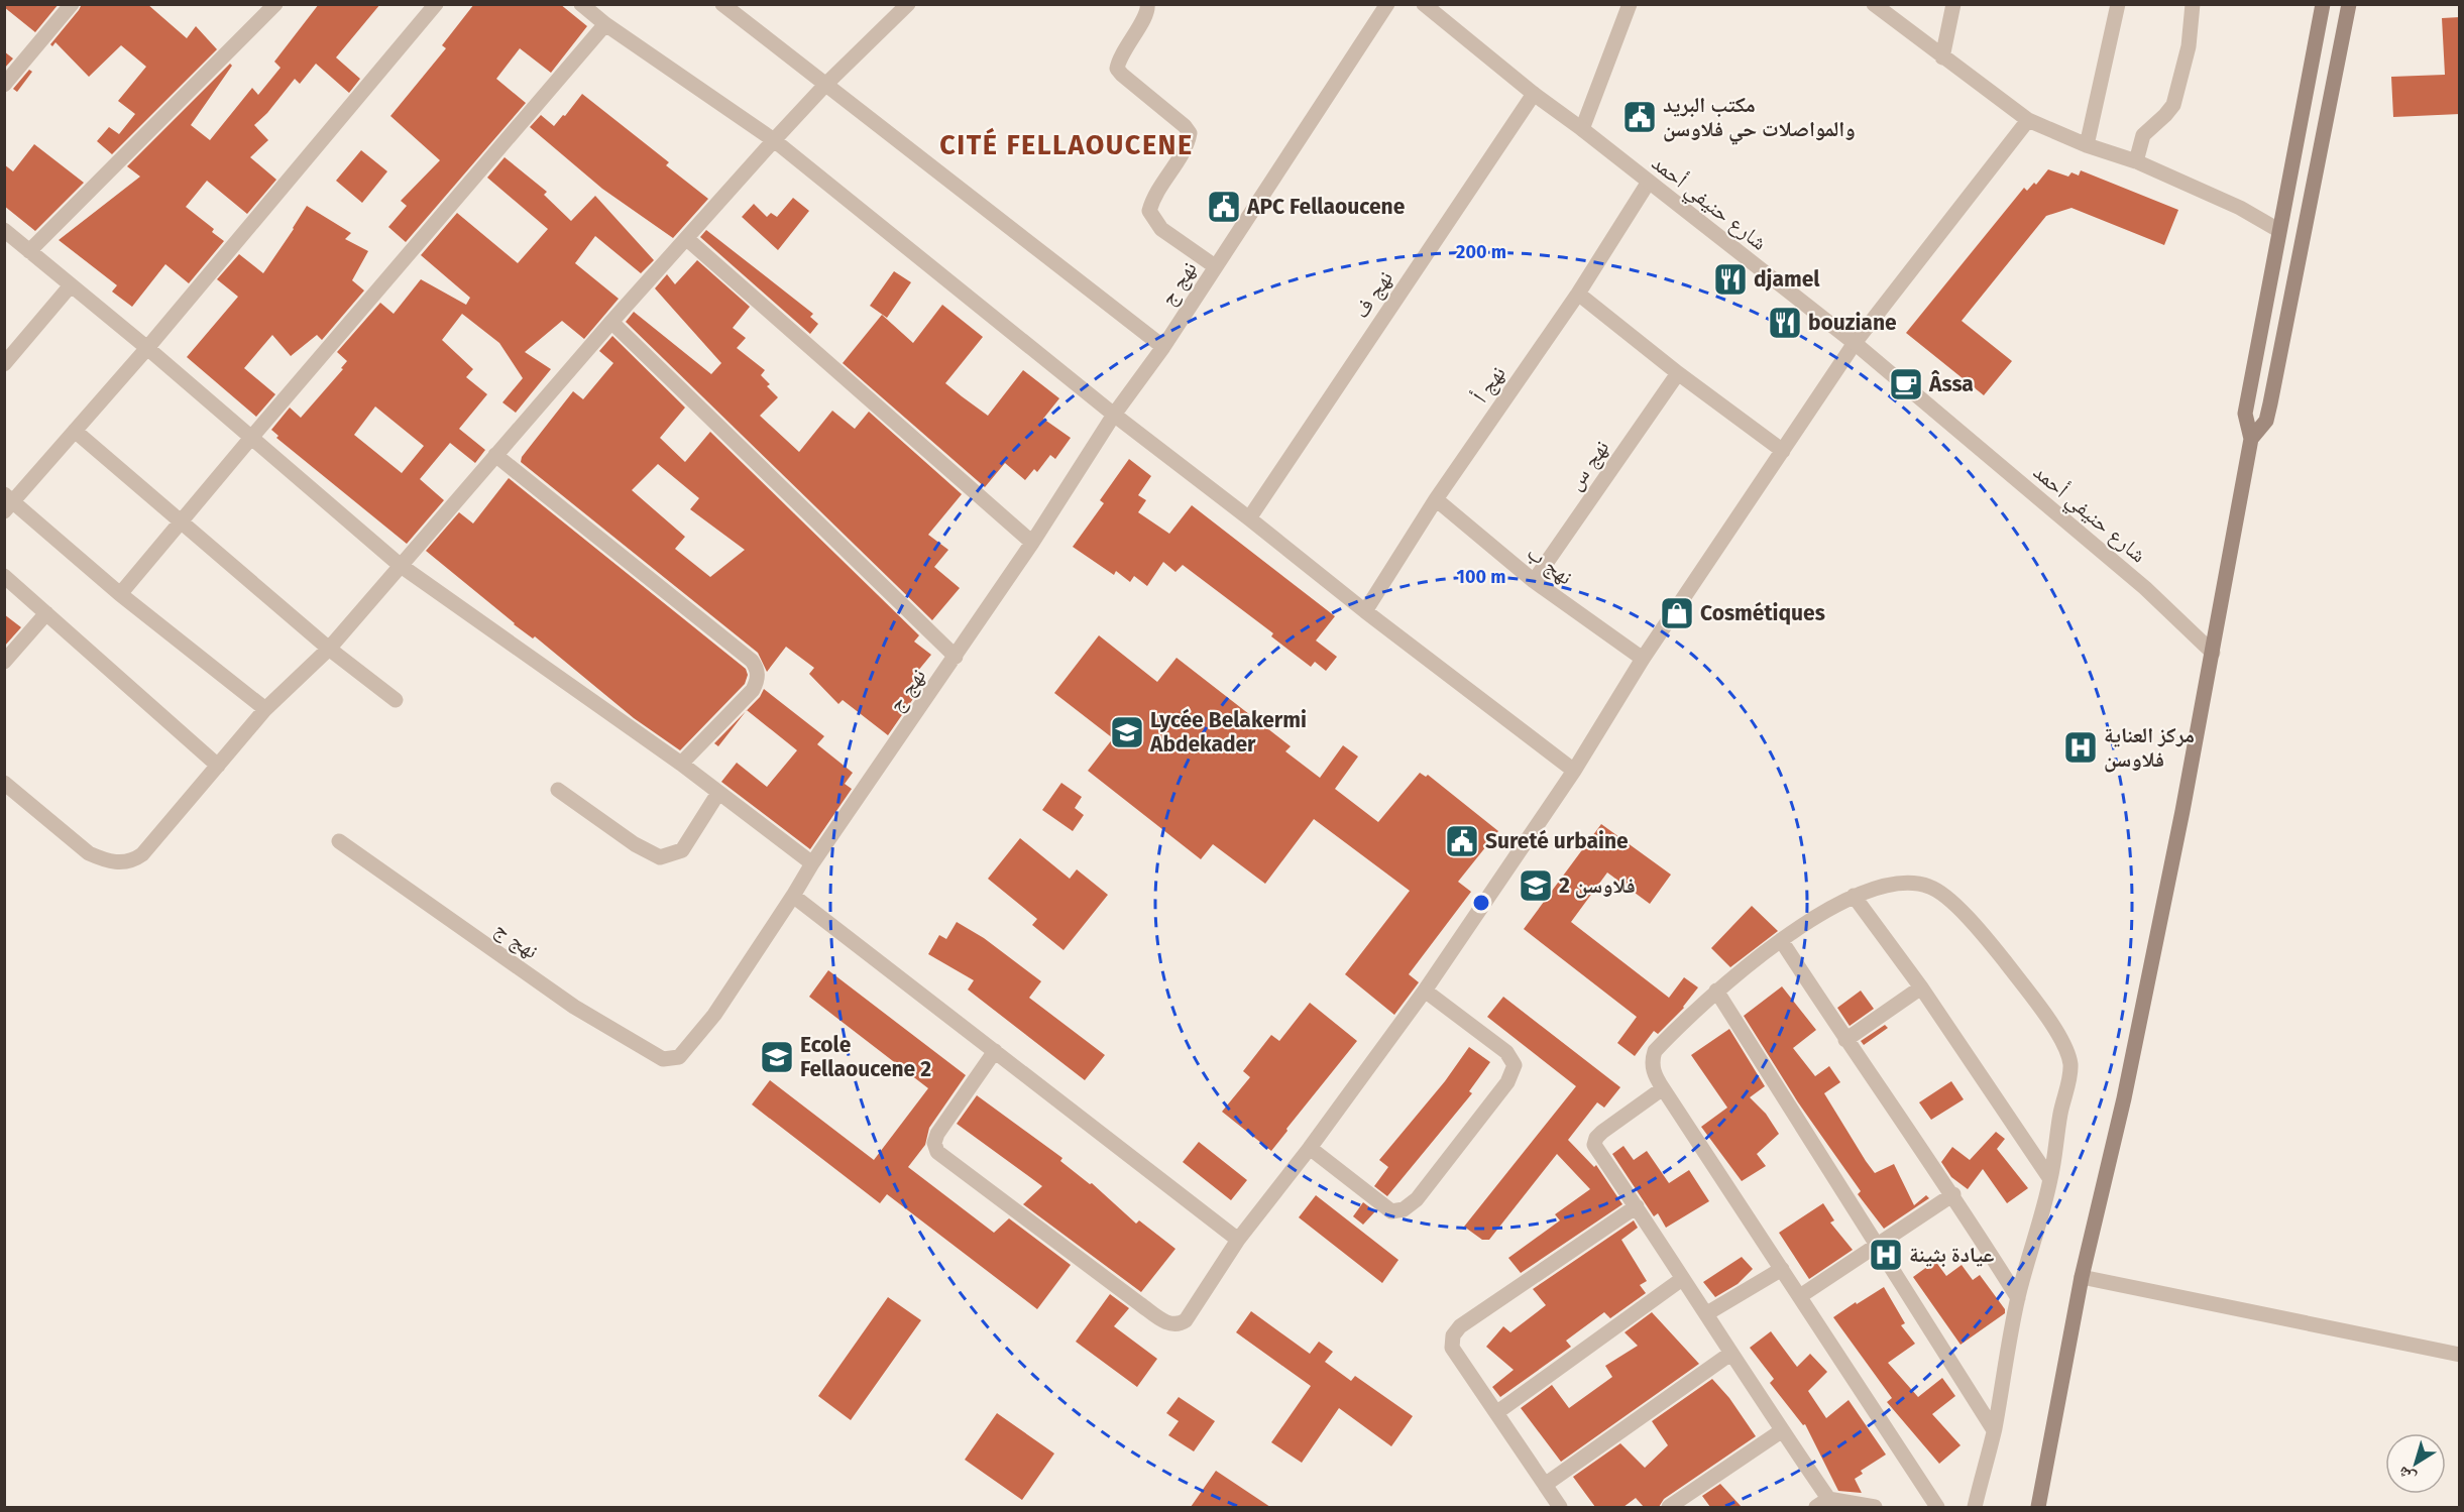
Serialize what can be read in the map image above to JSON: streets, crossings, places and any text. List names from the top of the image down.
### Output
{
  "streets": {
    "street": [
      "شارع حنيفي أحمد",
      "نهج ج",
      "نهج ف",
      "نهج أ",
      "نهج س",
      "نهج ب"
    ]
  },
  "crossings": [
    ["شارع حنيفي أحمد", "نهج ف"],
    ["شارع حنيفي أحمد", "نهج أ"],
    ["نهج أ", "نهج ب"],
    ["نهج س", "نهج ب"]
  ],
  "districts": ["CITÉ FELLAOUCENE"],
  "places": {
    "public building": ["مكتب البريد والمواصلات حي فلاوسن", "APC Fellaoucene", "Sureté urbaine"],
    "restaurant": ["djamel", "bouziane"],
    "cafe": ["Âssa"],
    "shop": ["Cosmétiques"],
    "school or university": ["Lycée Belakermi Abdekader", "فلاوسن 2", "Ecole Fellaoucene 2"],
    "hospital": ["مركز العناية فلاوسن", "عيادة بثينة"]
  },
  "north": "bottom left",
  "rings": ["200 m", "100 m"]
}
